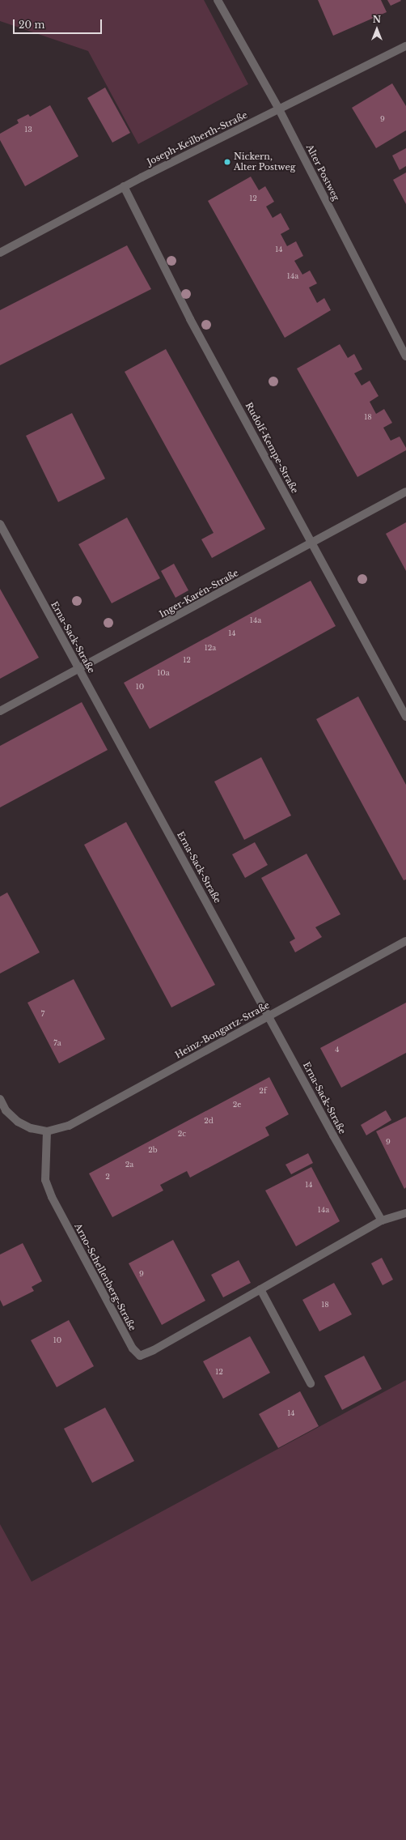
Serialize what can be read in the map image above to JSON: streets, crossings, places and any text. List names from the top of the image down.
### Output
{
  "streets": {
    "street": [
      "Joseph-Keilberth-Straße",
      "Alter Postweg",
      "Rudolf-Kempe-Straße",
      "Inger-Karén-Straße",
      "Erna-Sack-Straße",
      "Heinz-Bongartz-Straße",
      "Arno-Schellenberg-Straße"
    ]
  },
  "crossings": [
    ["Joseph-Keilberth-Straße", "Alter Postweg"],
    ["Joseph-Keilberth-Straße", "Rudolf-Kempe-Straße"],
    ["Rudolf-Kempe-Straße", "Inger-Karén-Straße"],
    ["Inger-Karén-Straße", "Erna-Sack-Straße"],
    ["Erna-Sack-Straße", "Heinz-Bongartz-Straße"],
    ["Erna-Sack-Straße", "Arno-Schellenberg-Straße"],
    ["Heinz-Bongartz-Straße", "Arno-Schellenberg-Straße"]
  ],
  "places": ["Nickern, Alter Postweg"],
  "house_numbers": [
    "9",
    "13",
    "12",
    "14",
    "14a",
    "18",
    "14a",
    "14",
    "12a",
    "12",
    "10a",
    "10",
    "7",
    "7a",
    "4",
    "2f",
    "2e",
    "2d",
    "2c",
    "9",
    "2b",
    "2a",
    "2",
    "14",
    "14a",
    "9",
    "18",
    "10",
    "12",
    "14"
  ],
  "scale_bar": "20 m",
  "north": "top"
}
